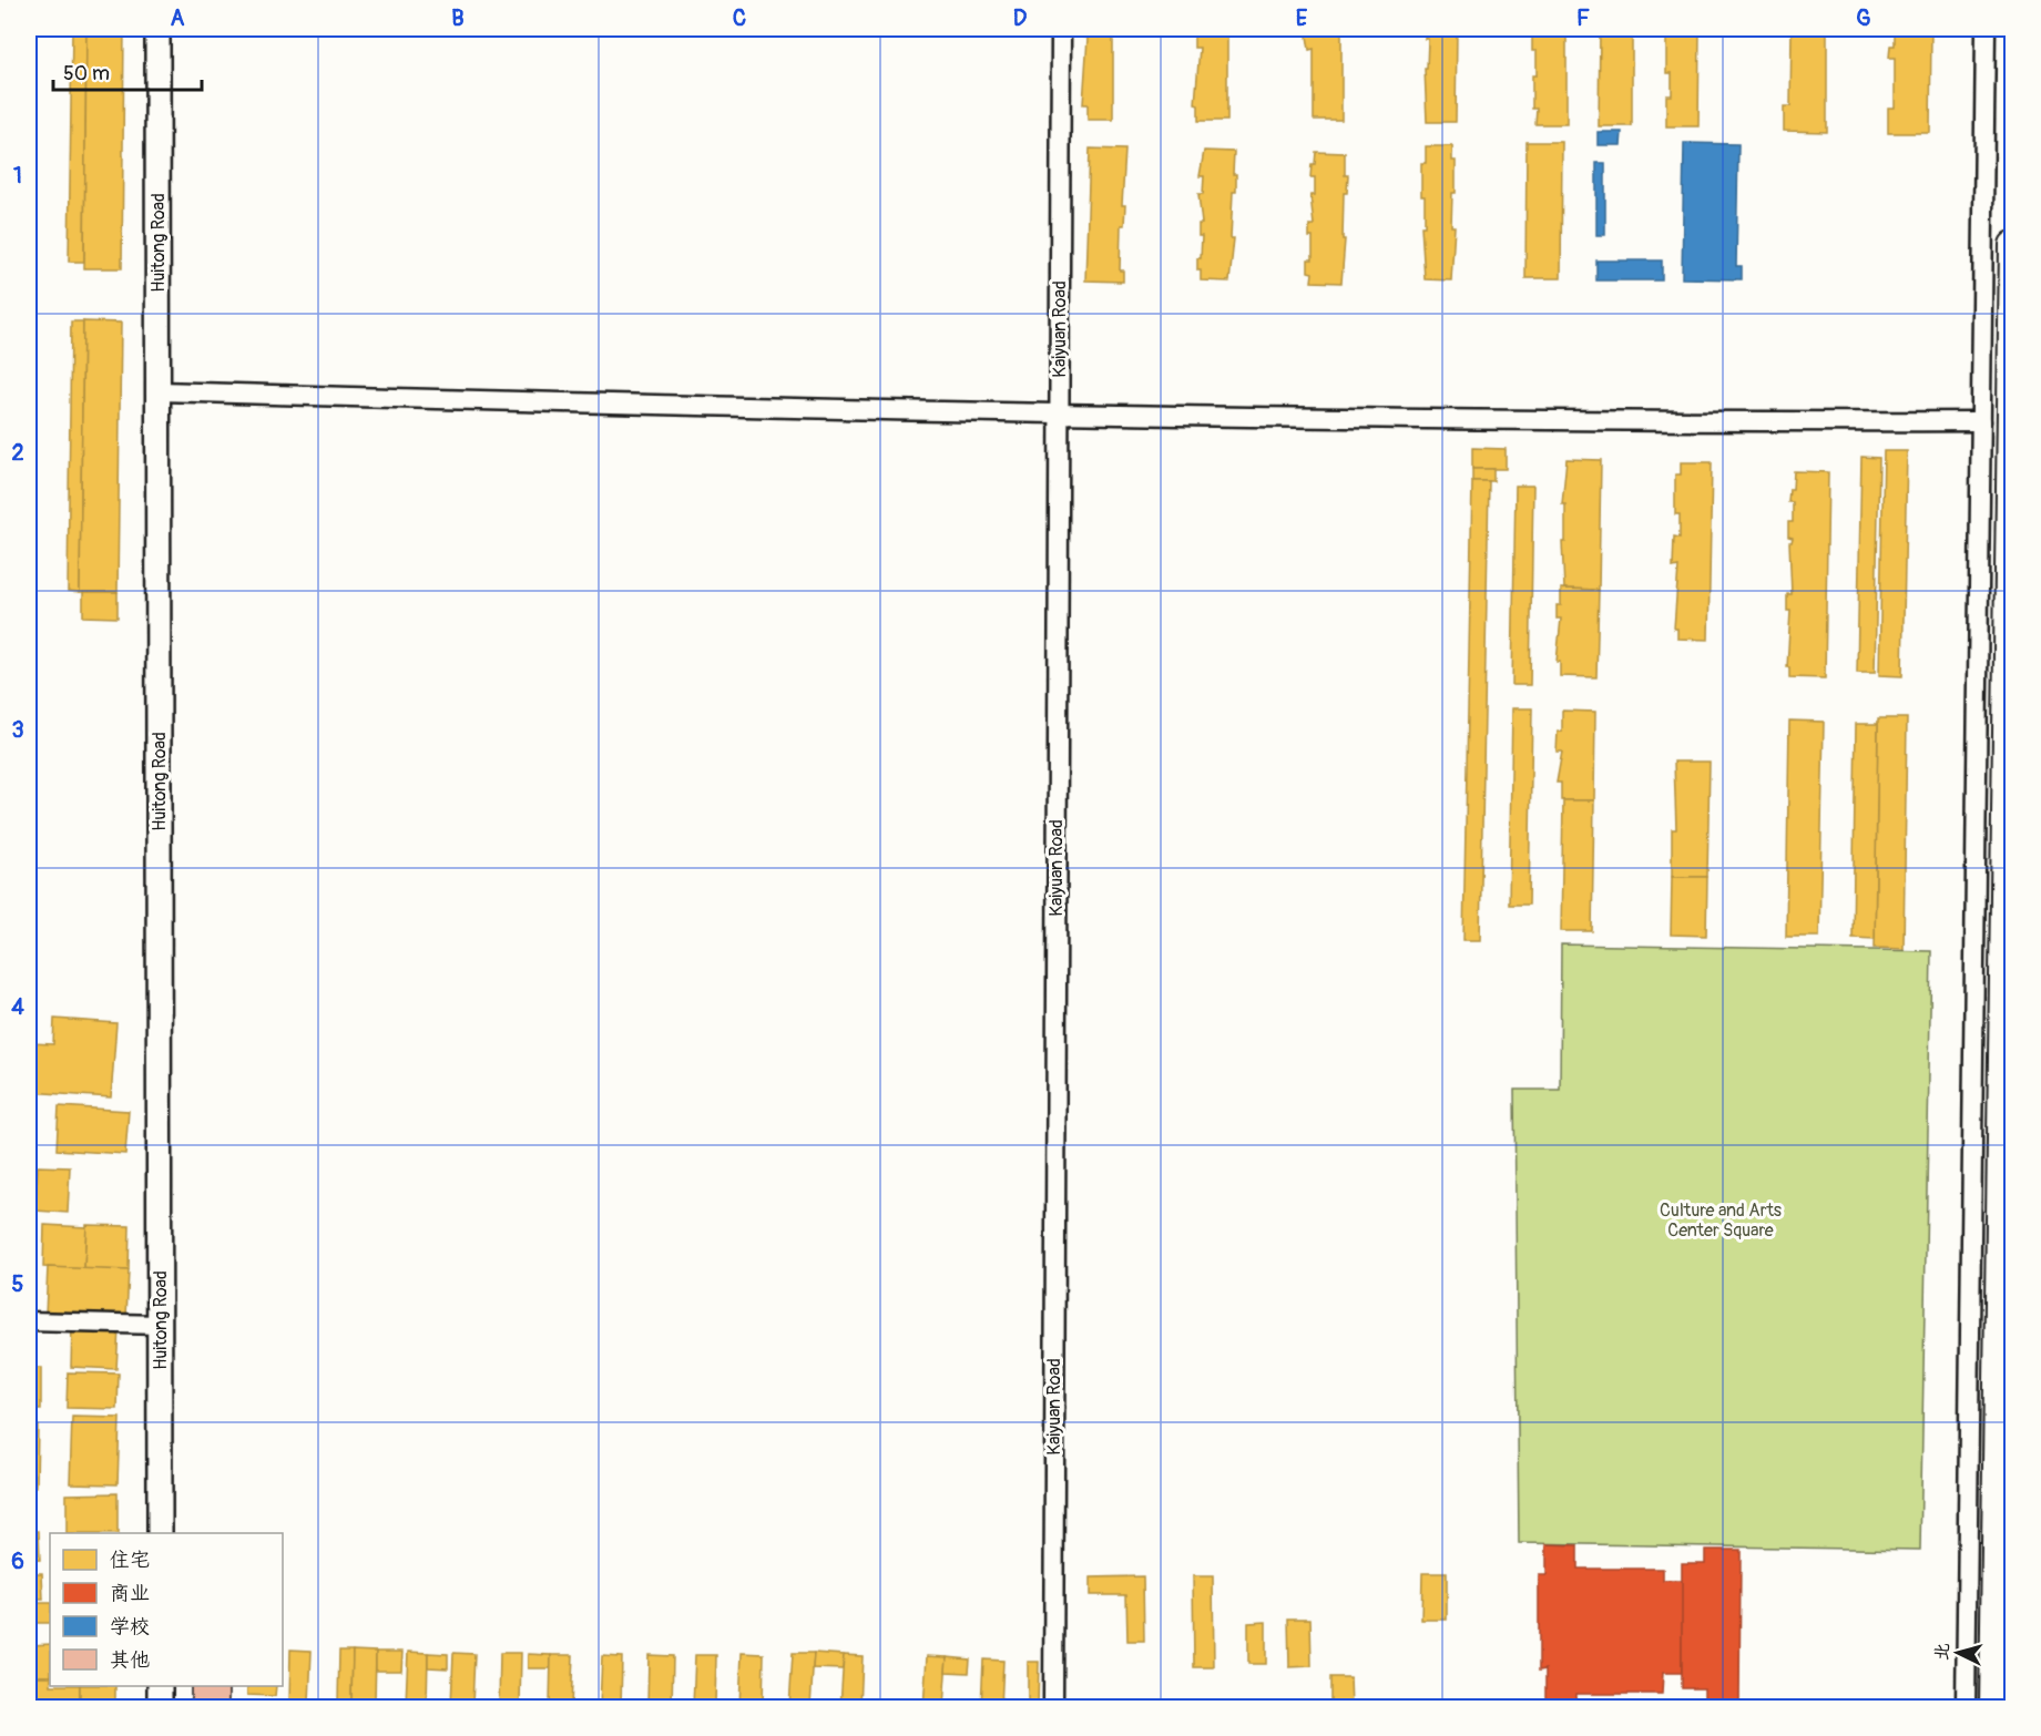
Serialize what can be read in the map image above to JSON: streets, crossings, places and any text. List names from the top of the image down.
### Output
{
  "streets": {
    "street": ["Huitong Road", "Kaiyuan Road"]
  },
  "parks": ["Culture and Arts Center Square"],
  "legend": [
    "住宅",
    "商业",
    "学校",
    "其他"
  ],
  "scale_bar": "50 m",
  "north": "left",
  "grid": {
    "columns": [
      "A",
      "B",
      "C",
      "D",
      "E",
      "F",
      "G"
    ],
    "rows": [
      "1",
      "2",
      "3",
      "4",
      "5",
      "6"
    ]
  }
}
